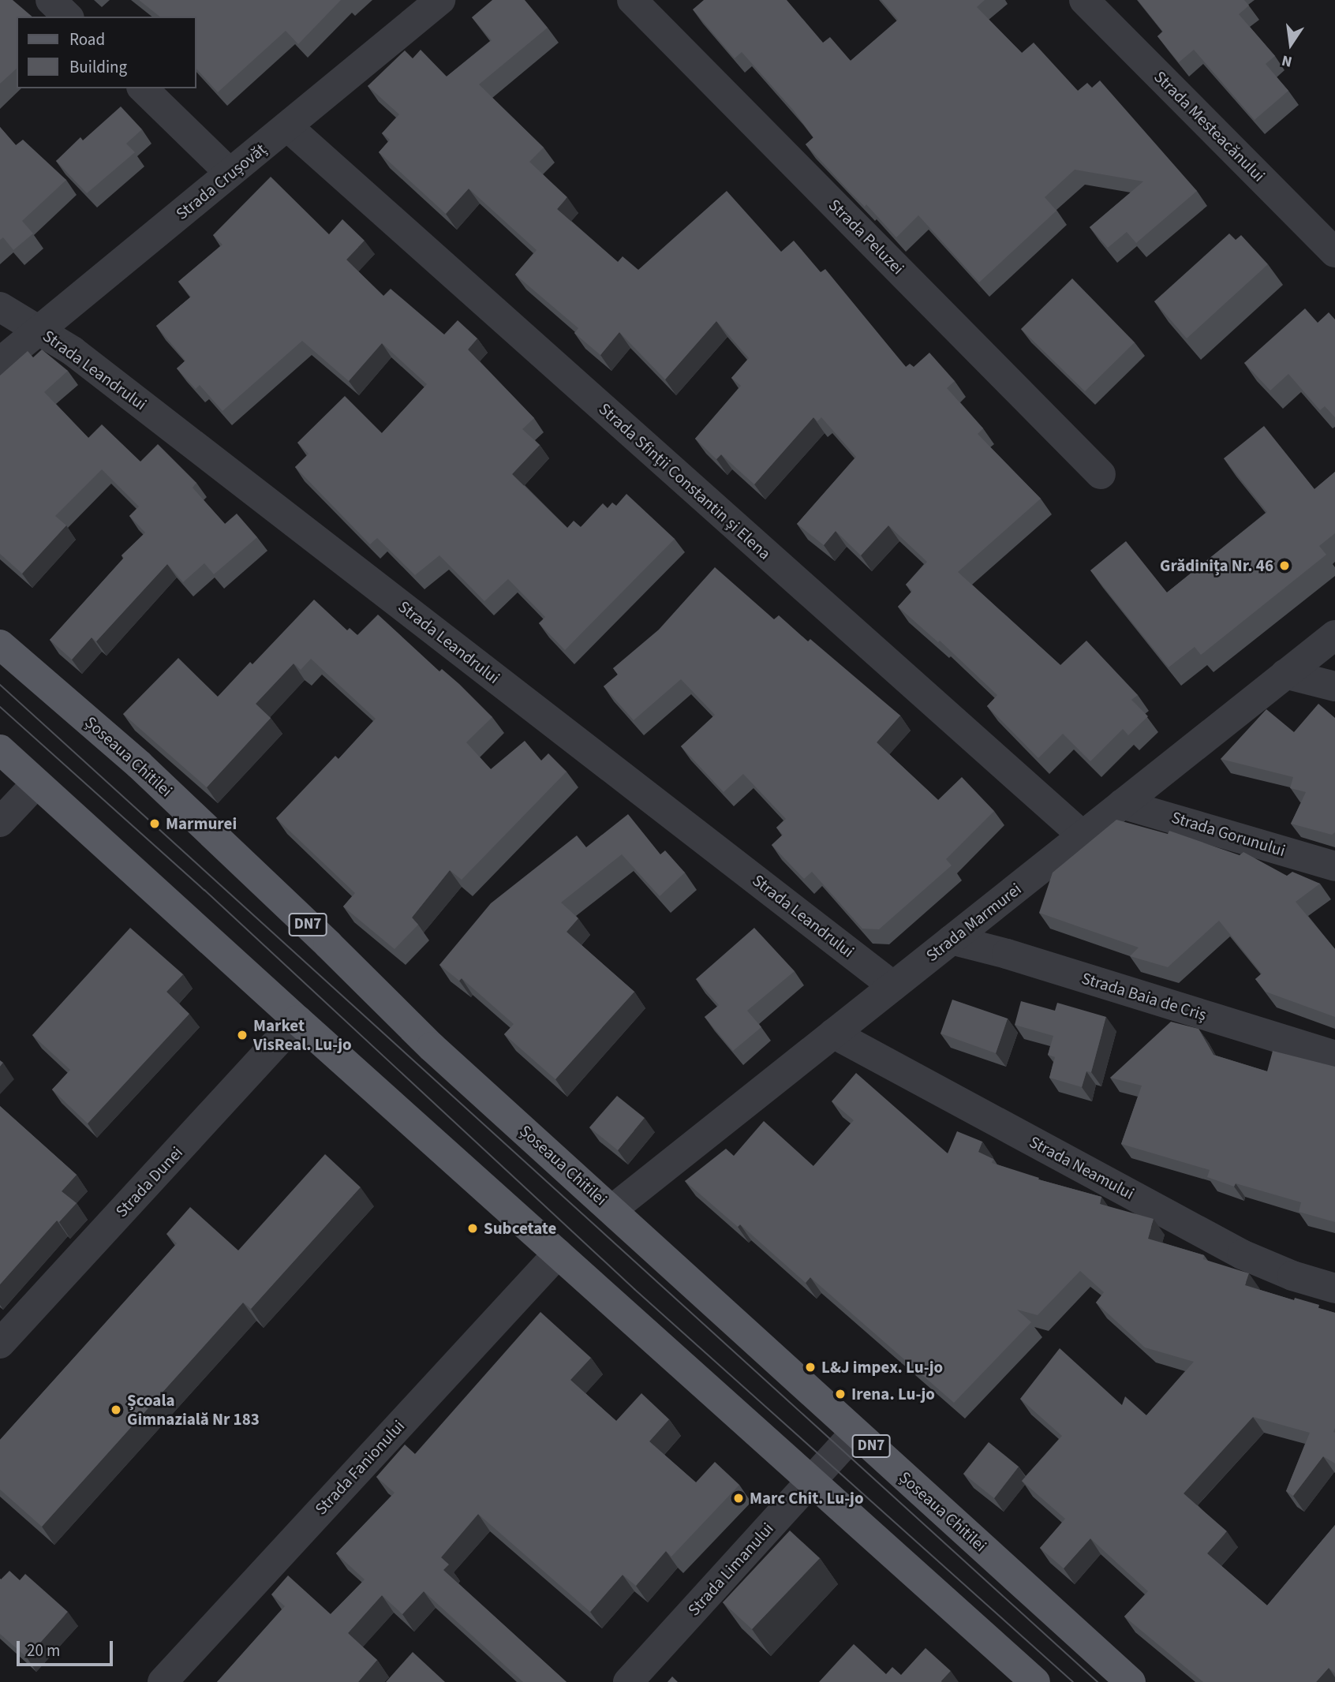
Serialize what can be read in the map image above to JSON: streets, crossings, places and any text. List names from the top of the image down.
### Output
{
  "streets": {
    "main road": ["Șoseaua Chitilei", "DN7"],
    "street": [
      "Strada Mesteacănului",
      "Strada Crușovăț",
      "Strada Peluzei",
      "Strada Leandrului",
      "Strada Sfinții Constantin și Elena",
      "Strada Gorunului",
      "Strada Marmurei",
      "Strada Baia de Criș",
      "Strada Neamului",
      "Strada Dunei",
      "Strada Fanionului",
      "Strada Limanului"
    ]
  },
  "crossings": [
    ["Strada Crușovăț", "Strada Leandrului"],
    ["Strada Crușovăț", "Strada Sfinții Constantin și Elena"],
    ["Strada Leandrului", "Strada Marmurei"],
    ["Strada Sfinții Constantin și Elena", "Strada Marmurei"],
    ["Șoseaua Chitilei", "Strada Marmurei"],
    ["Șoseaua Chitilei", "Strada Limanului"],
    ["Strada Gorunului", "Strada Marmurei"],
    ["Strada Marmurei", "Strada Baia de Criș"],
    ["Strada Marmurei", "Strada Neamului"]
  ],
  "places": [
    "Grădinița Nr. 46",
    "Marmurei",
    "Market VisReal. Lu-jo",
    "Subcetate",
    "L&J impex. Lu-jo",
    "Irena. Lu-jo",
    "Școala Gimnazială Nr 183",
    "Marc Chit. Lu-jo"
  ],
  "legend": ["Road", "Building"],
  "scale_bar": "20 m",
  "north": "bottom"
}
